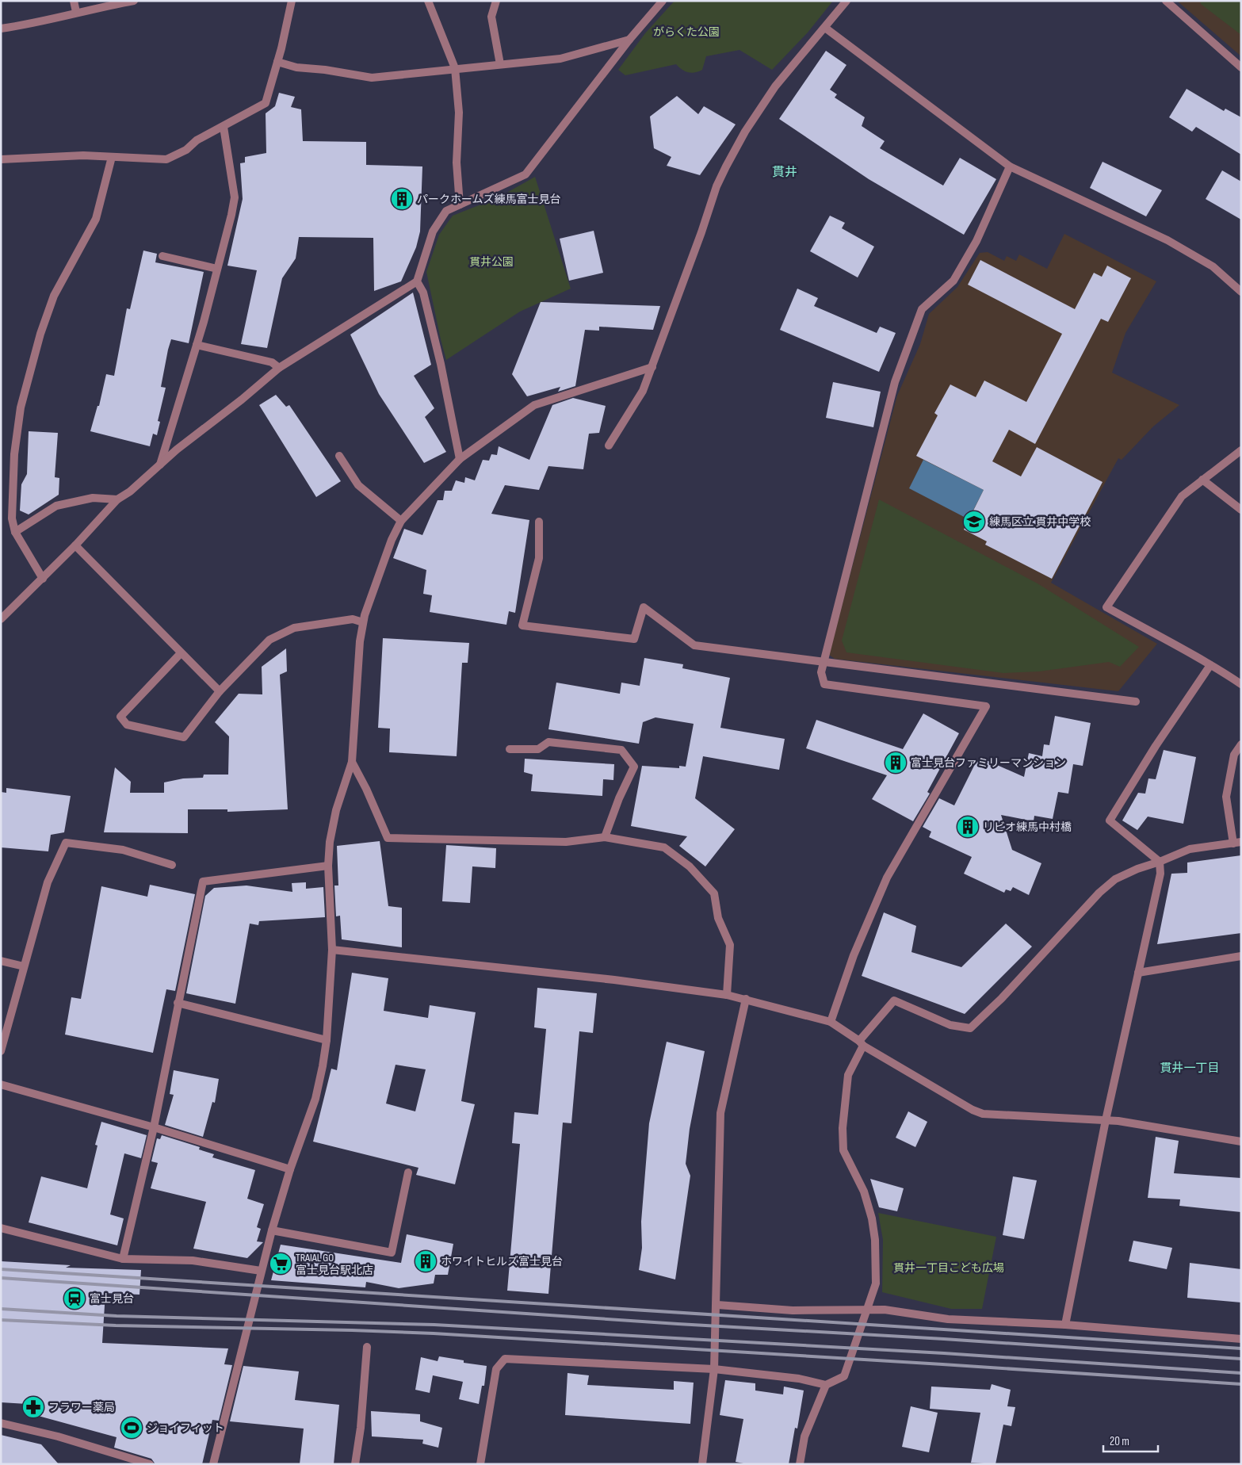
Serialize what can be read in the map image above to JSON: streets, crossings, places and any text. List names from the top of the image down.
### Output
{
  "districts": ["貫井", "貫井一丁目"],
  "parks": ["がらくた公園", "貫井公園", "貫井一丁目こども広場"],
  "places": {
    "building": [
      "パークホームズ練馬富士見台",
      "富士見台ファミリーマンション",
      "リビオ練馬中村橋",
      "ホワイトヒルズ富士見台"
    ],
    "school or university": ["練馬区立 貫井中学校"],
    "supermarket": ["TRAIAL GO 富士見台駅北店"],
    "station": ["富士見台"],
    "pharmacy": ["フラワー薬局"],
    "sports": ["ジョイフィット"]
  },
  "scale_bar": "20 m"
}
